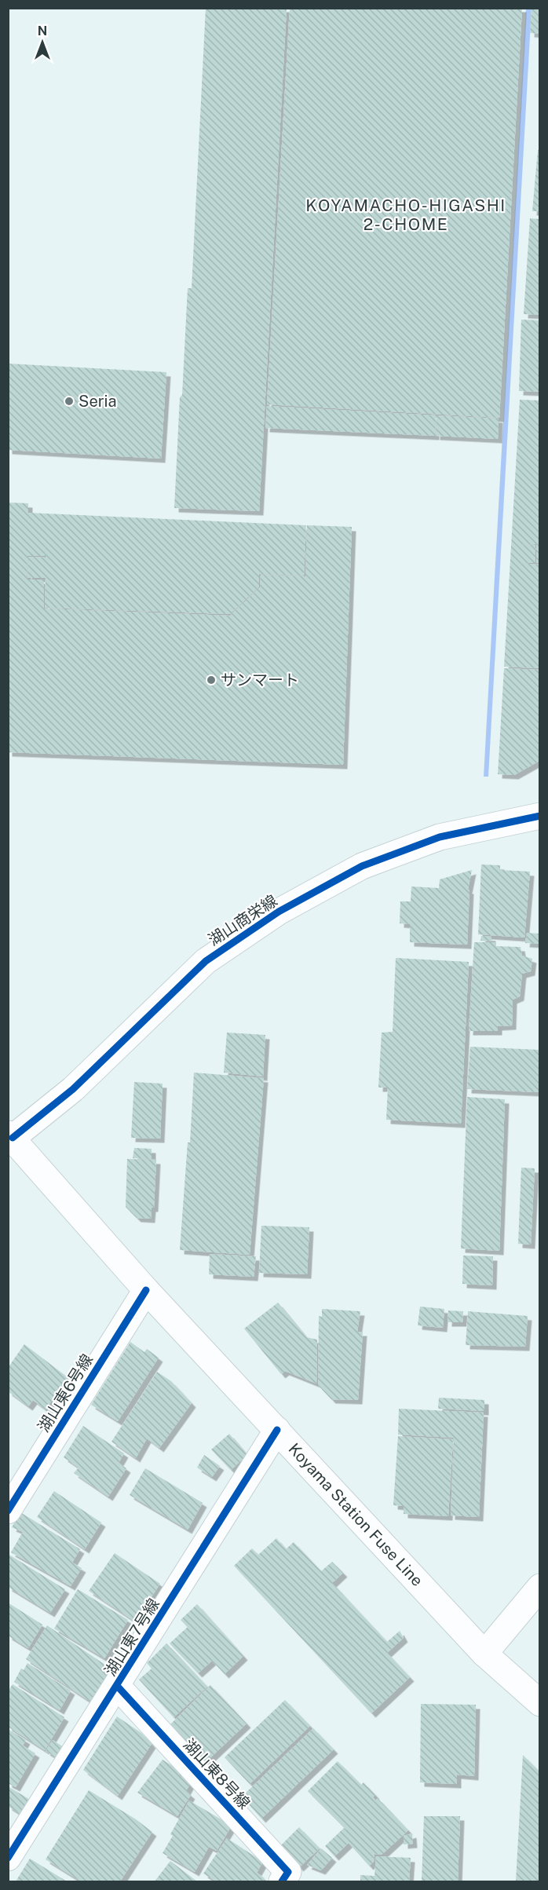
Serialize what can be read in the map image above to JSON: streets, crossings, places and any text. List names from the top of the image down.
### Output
{
  "streets": {
    "street": [
      "湖山商栄線",
      "湖山東6号線",
      "Koyama Station Fuse Line",
      "湖山東7号線",
      "湖山東8号線"
    ]
  },
  "crossings": [
    ["湖山商栄線", "Koyama Station Fuse Line"],
    ["湖山東6号線", "Koyama Station Fuse Line"],
    ["Koyama Station Fuse Line", "湖山東7号線"],
    ["湖山東7号線", "湖山東8号線"]
  ],
  "districts": ["KOYAMACHO-HIGASHI 2-CHOME"],
  "places": ["Seria", "サンマート"],
  "north": "top"
}
